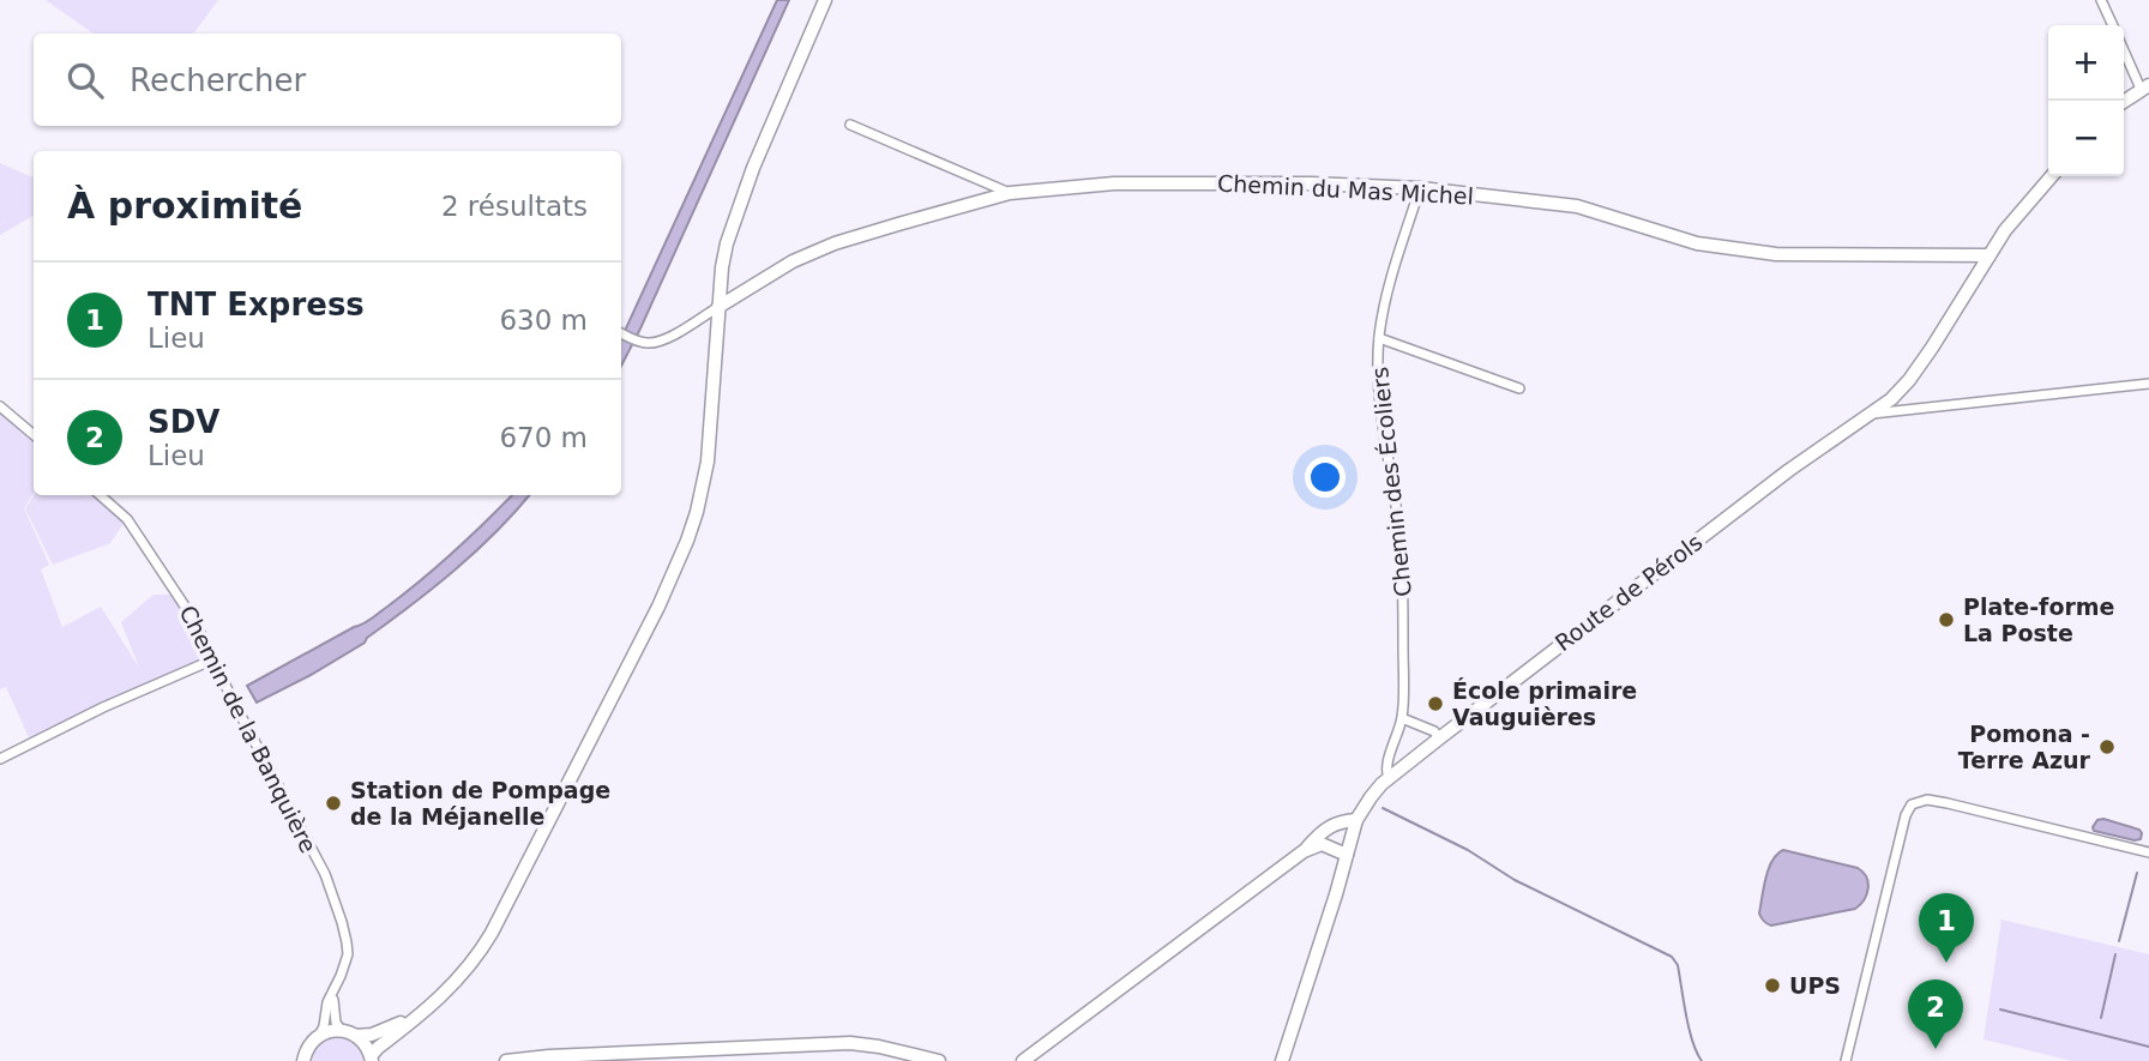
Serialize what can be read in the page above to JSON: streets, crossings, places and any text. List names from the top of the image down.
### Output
{
  "streets": {
    "street": [
      "Chemin du Mas Michel",
      "Chemin des Écoliers",
      "Route de Pérols",
      "Chemin de la Banquière"
    ]
  },
  "crossings": [
    ["Chemin du Mas Michel", "Chemin des Écoliers"],
    ["Chemin du Mas Michel", "Route de Pérols"],
    ["Chemin des Écoliers", "Route de Pérols"]
  ],
  "places": [
    "Plate-forme La Poste",
    "École primaire Vauguières",
    "Pomona - Terre Azur",
    "Station de Pompage de la Méjanelle",
    "UPS"
  ],
  "page": {
    "map_buttons": ["+", "−"],
    "search": "Rechercher",
    "heading": ["À proximité", "2 résultats"],
    "list": [
      {
        "mark": "1",
        "name": "TNT Express",
        "note": "Lieu",
        "value": "630 m"
      },
      {
        "mark": "2",
        "name": "SDV",
        "note": "Lieu",
        "value": "670 m"
      }
    ],
    "pins": ["1", "2"]
  }
}
